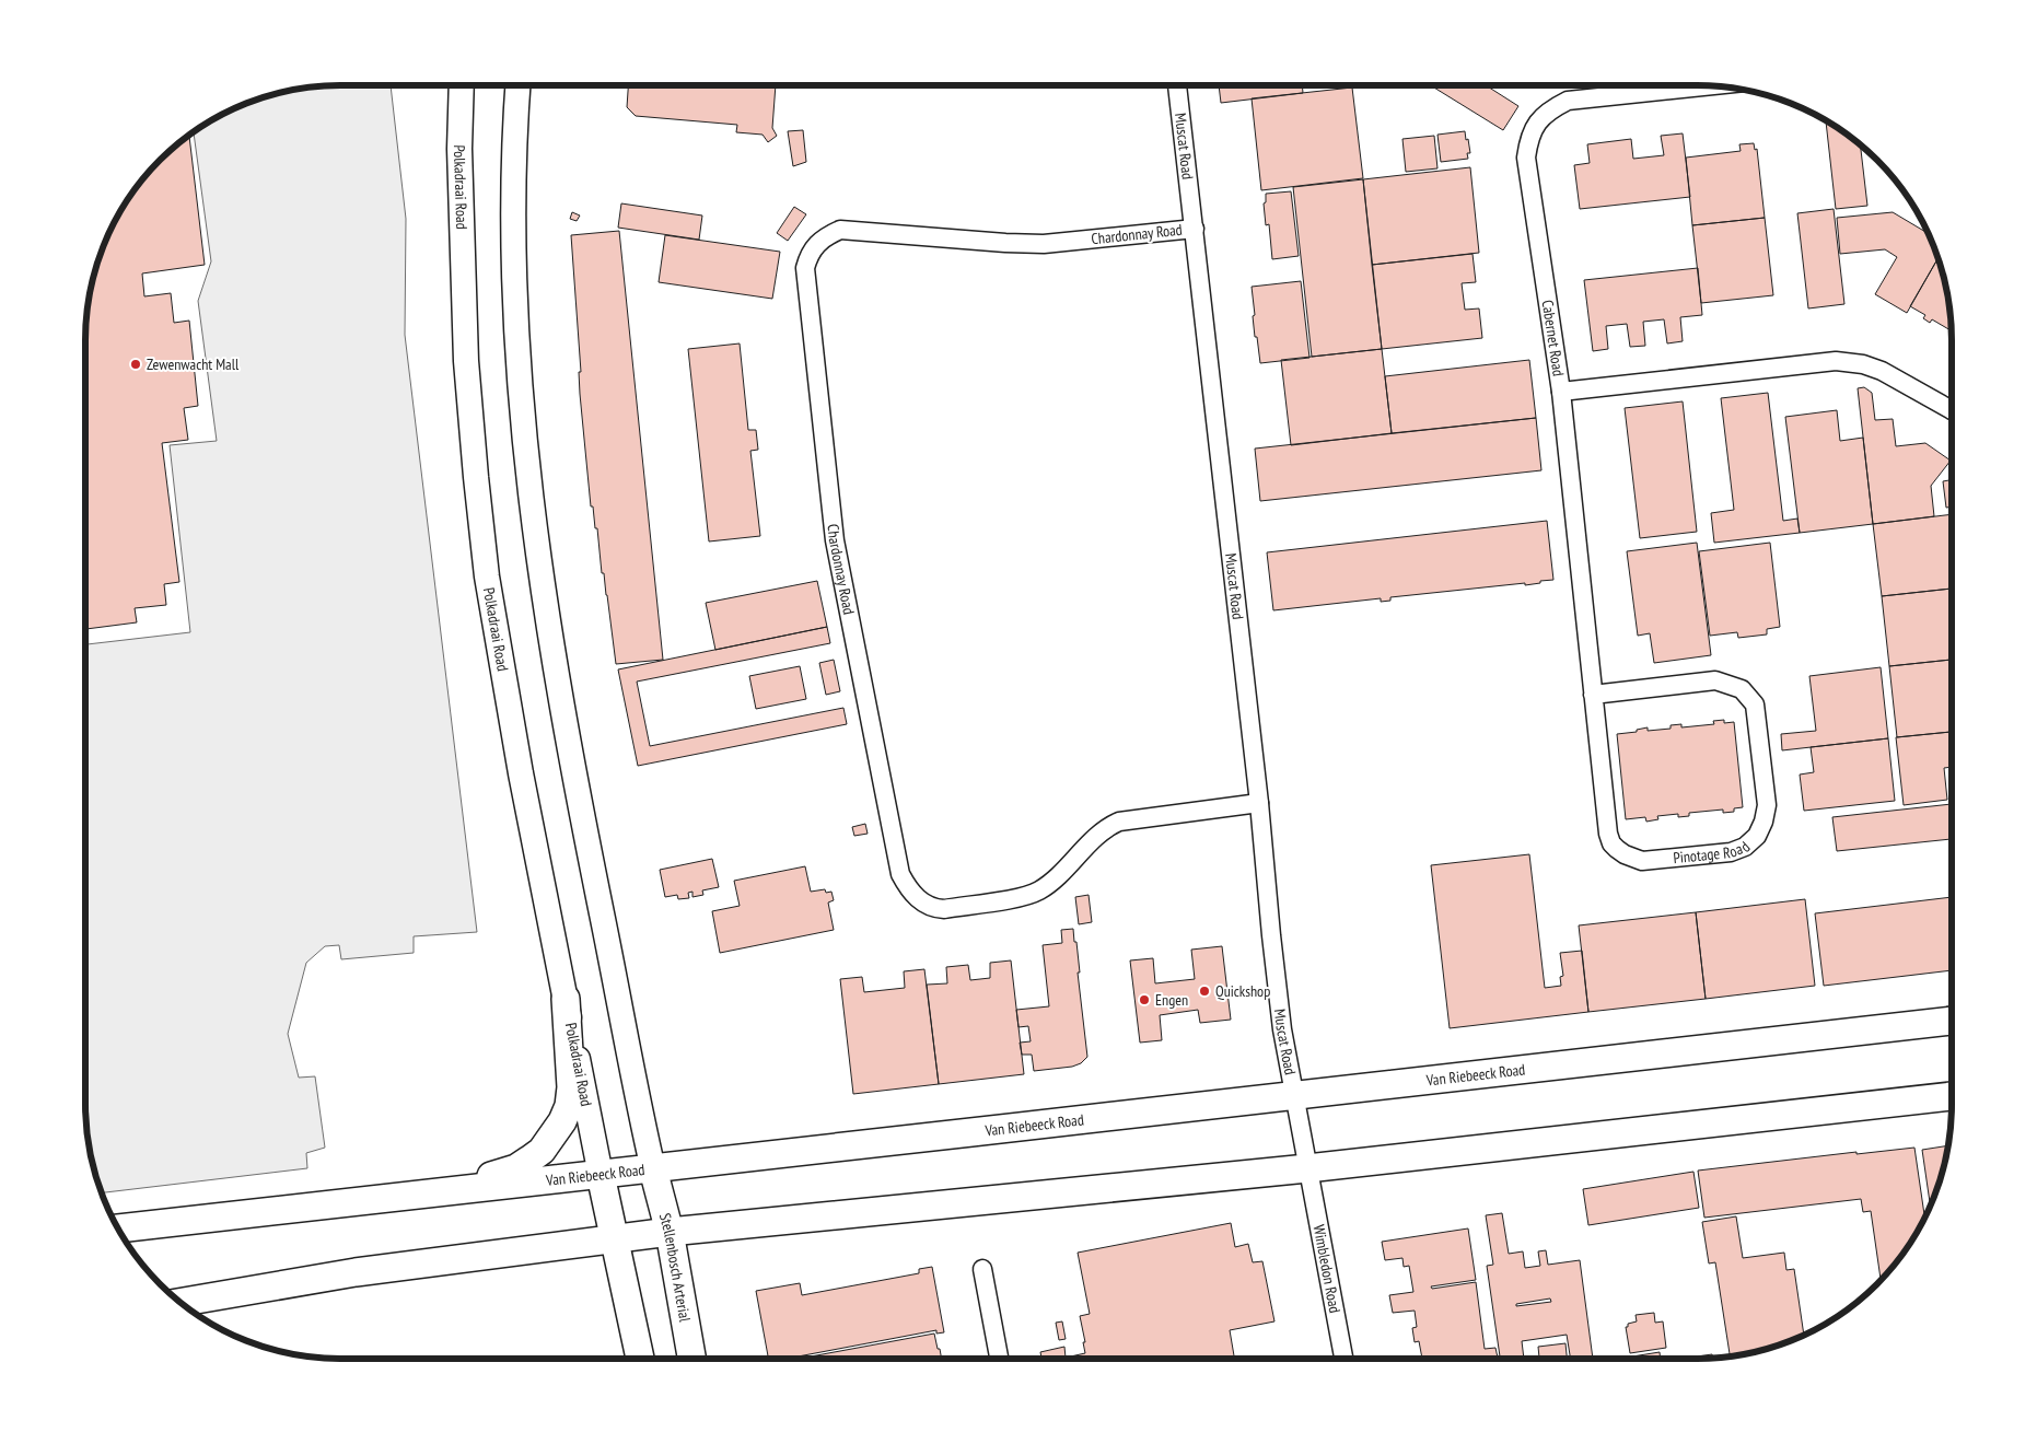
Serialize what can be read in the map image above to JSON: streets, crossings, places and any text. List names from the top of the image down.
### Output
{
  "streets": {
    "main road": ["Polkadraai Road", "Van Riebeeck Road", "Stellenbosch Arterial"],
    "street": [
      "Muscat Road",
      "Chardonnay Road",
      "Cabernet Road",
      "Pinotage Road",
      "Wimbledon Road"
    ]
  },
  "crossings": [
    ["Muscat Road", "Chardonnay Road"],
    ["Muscat Road", "Van Riebeeck Road"],
    ["Muscat Road", "Wimbledon Road"],
    ["Polkadraai Road", "Van Riebeeck Road"],
    ["Cabernet Road", "Pinotage Road"],
    ["Van Riebeeck Road", "Stellenbosch Arterial"]
  ],
  "places": ["Zewenwacht Mall", "Quickshop", "Engen"]
}
